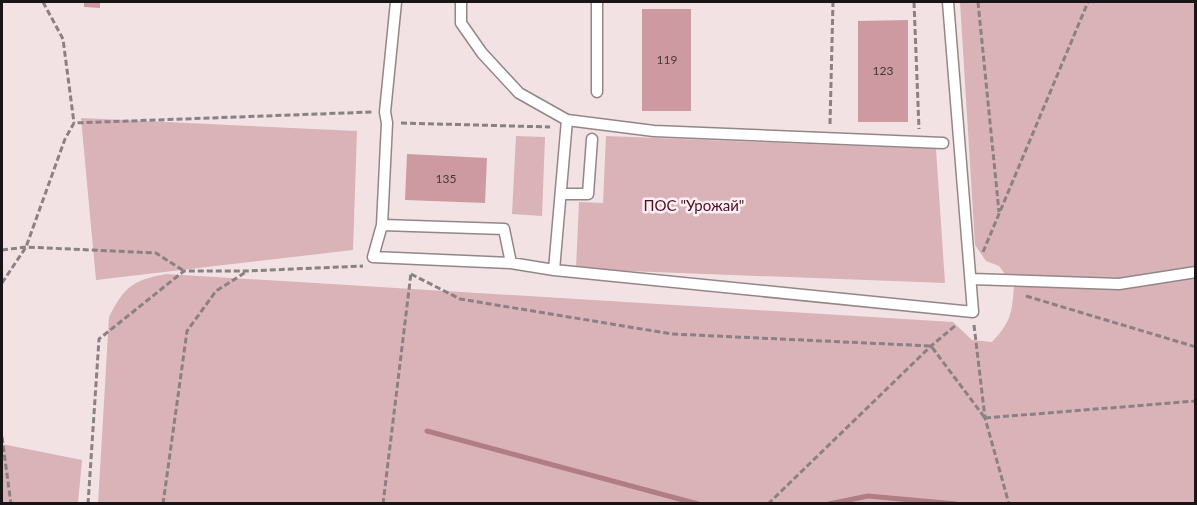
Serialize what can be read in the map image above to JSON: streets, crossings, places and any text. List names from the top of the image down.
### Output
{
  "parks": ["ПОС \"Урожай\""],
  "house_numbers": ["119", "123", "135"]
}
